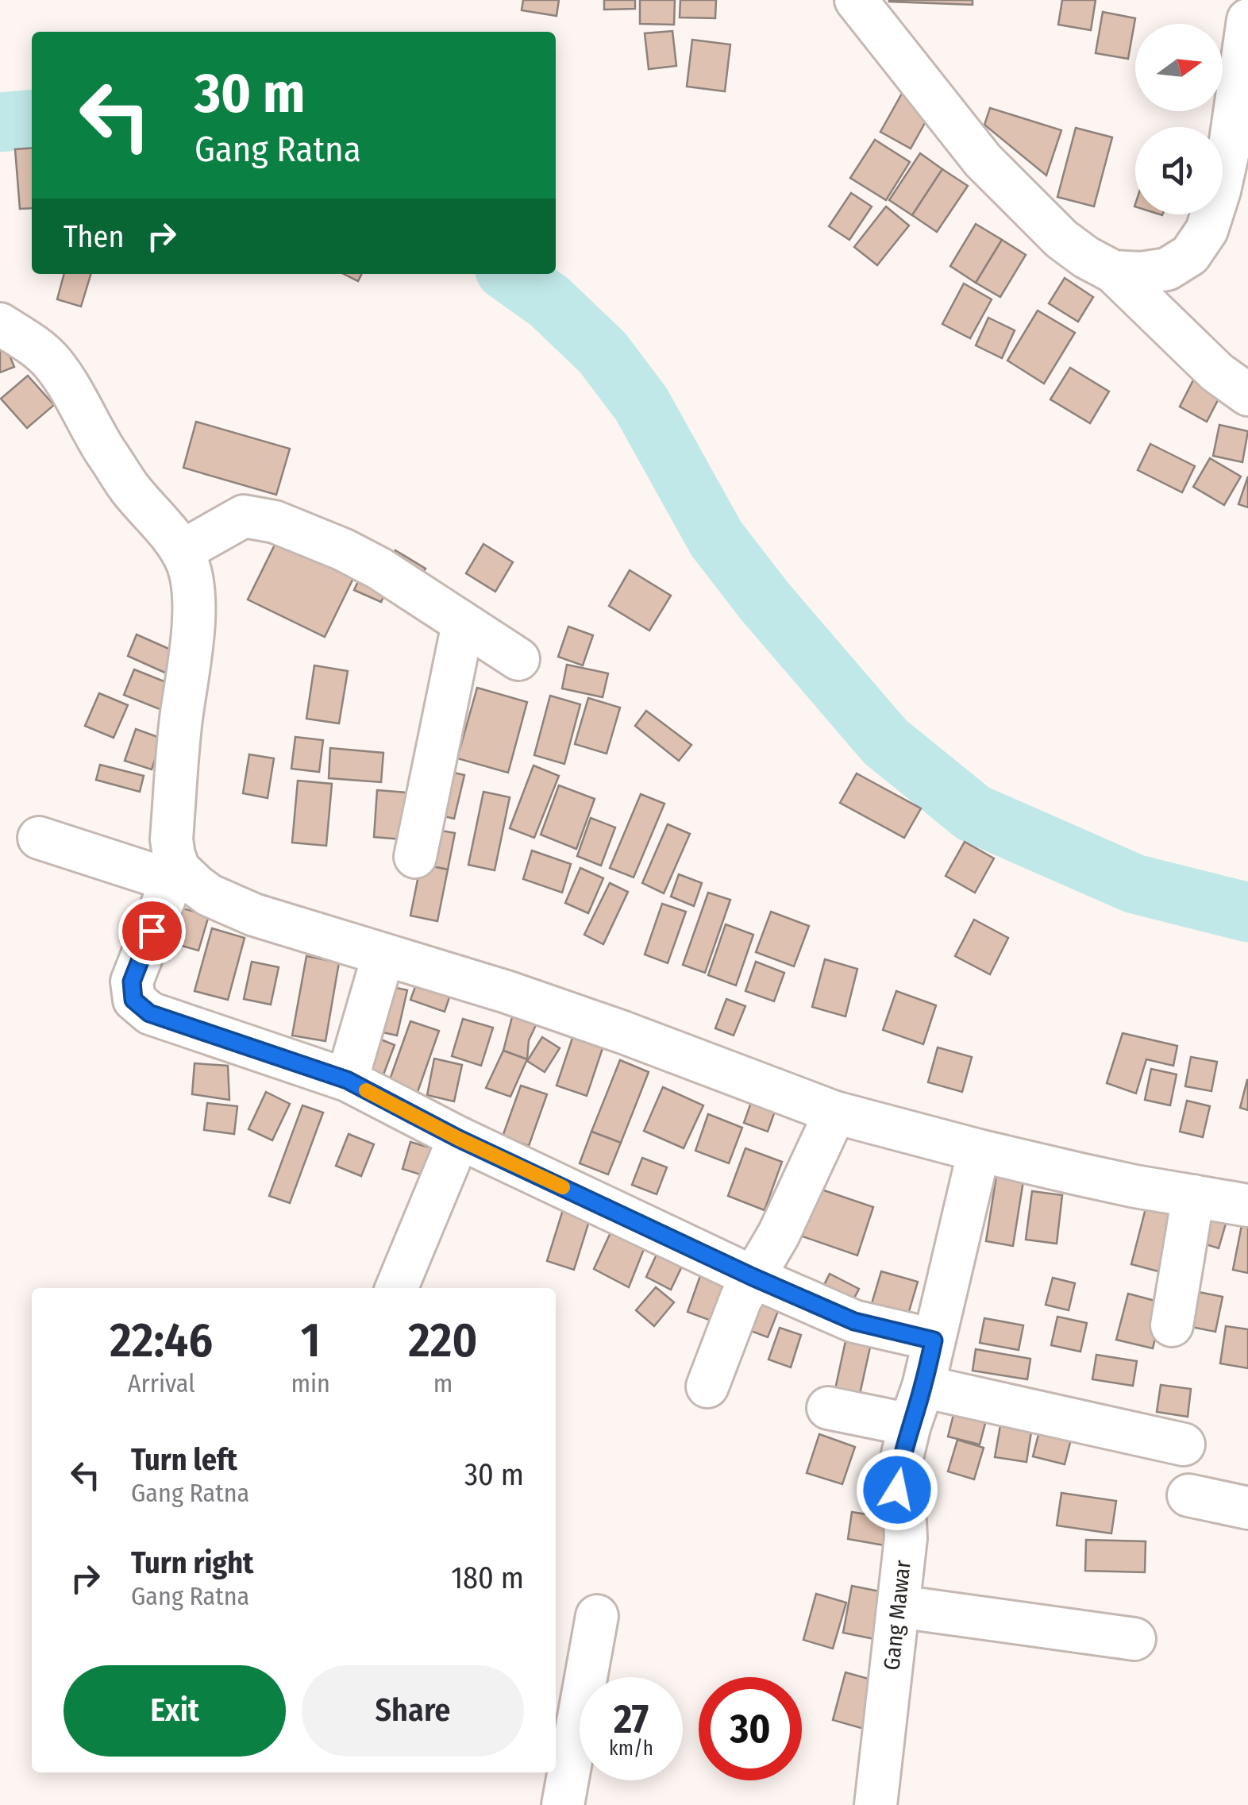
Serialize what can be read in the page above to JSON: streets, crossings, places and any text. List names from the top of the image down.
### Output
{
  "streets": {
    "street": ["Gang Mawar"]
  },
  "north": "right",
  "page": {
    "turn": ["30 m", "Gang Ratna"],
    "then": "Then",
    "eta": [
      "22:46",
      "Arrival",
      "1",
      "min",
      "220",
      "m"
    ],
    "list": [
      {
        "name": "Turn left",
        "note": "Gang Ratna",
        "value": "30 m"
      },
      {
        "name": "Turn right",
        "note": "Gang Ratna",
        "value": "180 m"
      }
    ],
    "buttons": ["Exit", "Share"],
    "speed": "27 km/h",
    "limit": "30"
  }
}
